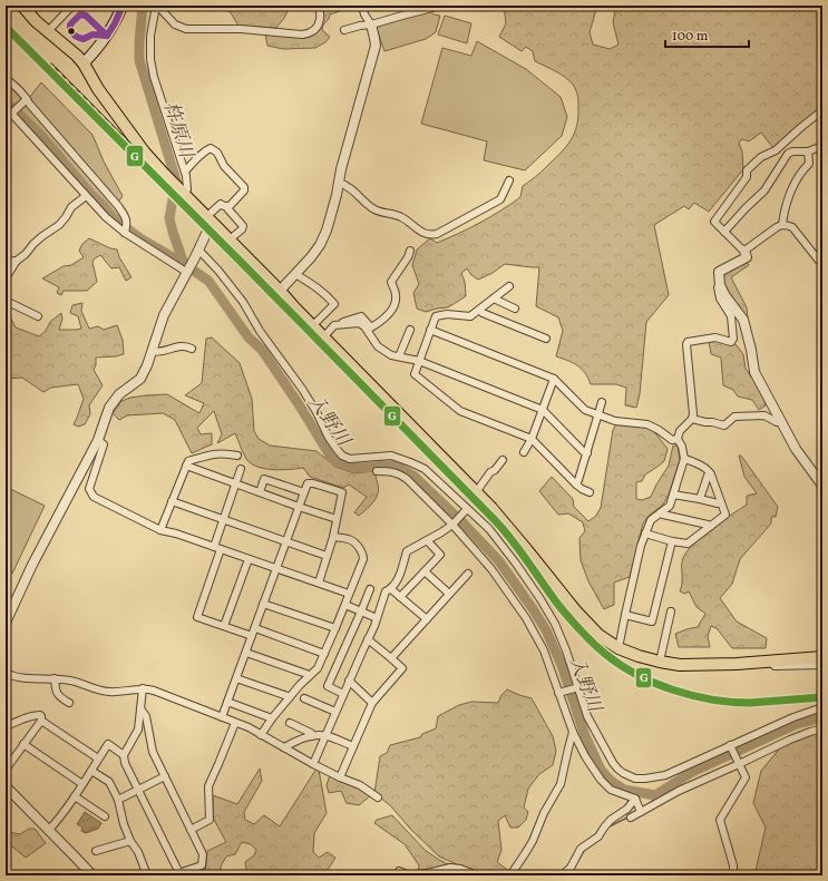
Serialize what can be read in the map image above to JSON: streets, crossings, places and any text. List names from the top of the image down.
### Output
{
  "water": ["杵原川", "入野川"],
  "lines": ["transit line G"],
  "scale_bar": "100 m"
}
